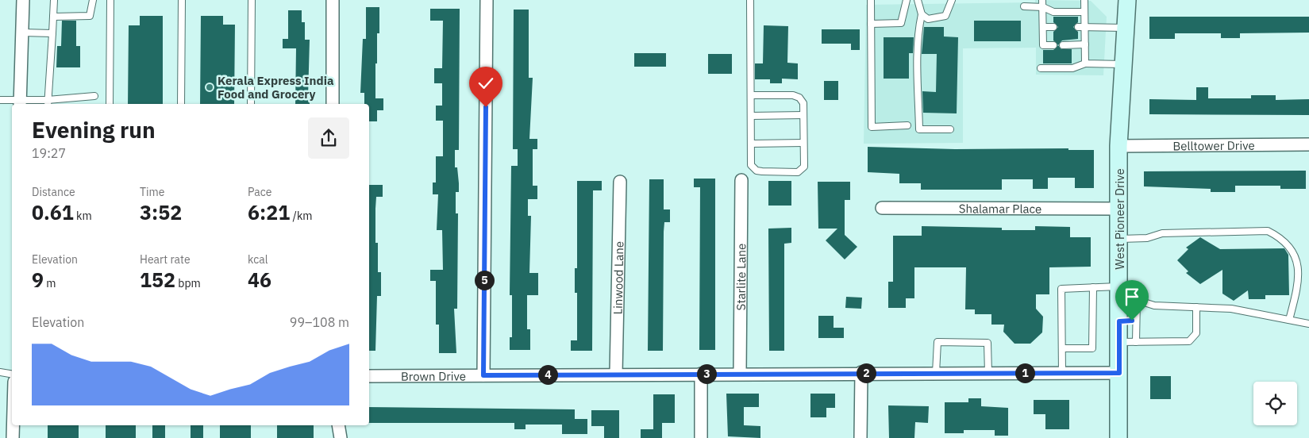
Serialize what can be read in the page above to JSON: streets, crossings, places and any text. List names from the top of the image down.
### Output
{
  "streets": {
    "main road": ["West Pioneer Drive"],
    "street": [
      "Belltower Drive",
      "Shalamar Place",
      "Starlite Lane",
      "Linwood Lane",
      "Brown Drive"
    ]
  },
  "crossings": [
    ["Belltower Drive", "West Pioneer Drive"],
    ["Shalamar Place", "West Pioneer Drive"],
    ["West Pioneer Drive", "Brown Drive"],
    ["Starlite Lane", "Brown Drive"],
    ["Linwood Lane", "Brown Drive"]
  ],
  "places": ["Kerala Express India Food and Grocery"],
  "page": {
    "heading": ["Evening run", "19:27"],
    "stats": [
      ["Distance", "0.61 km"],
      ["Time", "3:52"],
      ["Pace", "6:21 /km"],
      ["Elevation", "9 m"],
      ["Heart rate", "152 bpm"],
      ["kcal", "46"]
    ],
    "pins": [
      "5",
      "1",
      "2",
      "3",
      "4"
    ],
    "chart": ["Elevation", "99–108 m"]
  }
}
